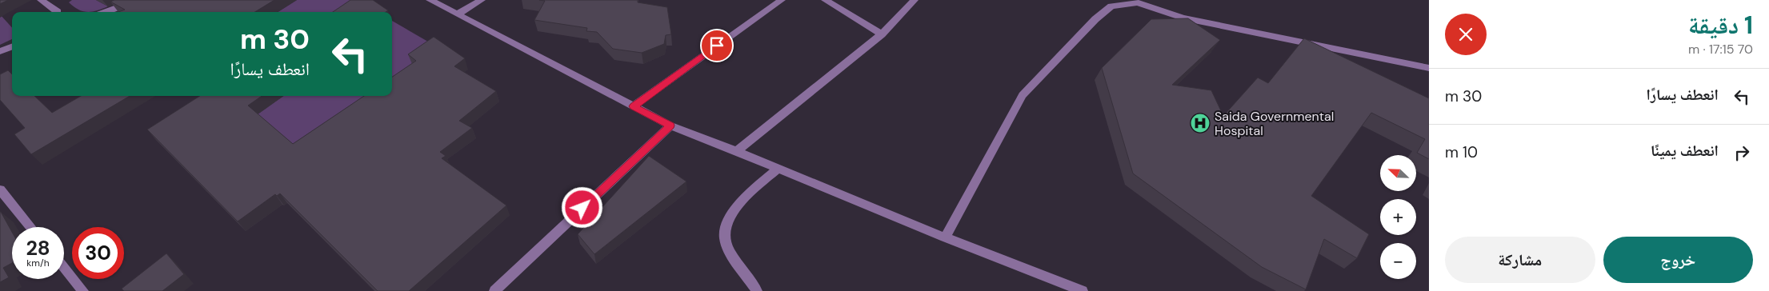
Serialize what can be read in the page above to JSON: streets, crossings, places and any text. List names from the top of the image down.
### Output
{
  "places": {
    "hospital": ["Saida Governmental Hospital"]
  },
  "north": "top left",
  "page": {
    "heading": ["1 دقيقة", "70 m · 17:15"],
    "turn": ["30 m", "انعطف يسارًا"],
    "list": [
      {
        "name": "انعطف يسارًا",
        "value": "30 m"
      },
      {
        "name": "انعطف يمينًا",
        "value": "10 m"
      }
    ],
    "map_buttons": ["+", "−"],
    "speed": "28 km/h",
    "limit": "30",
    "buttons": ["خروج", "مشاركة"]
  }
}
